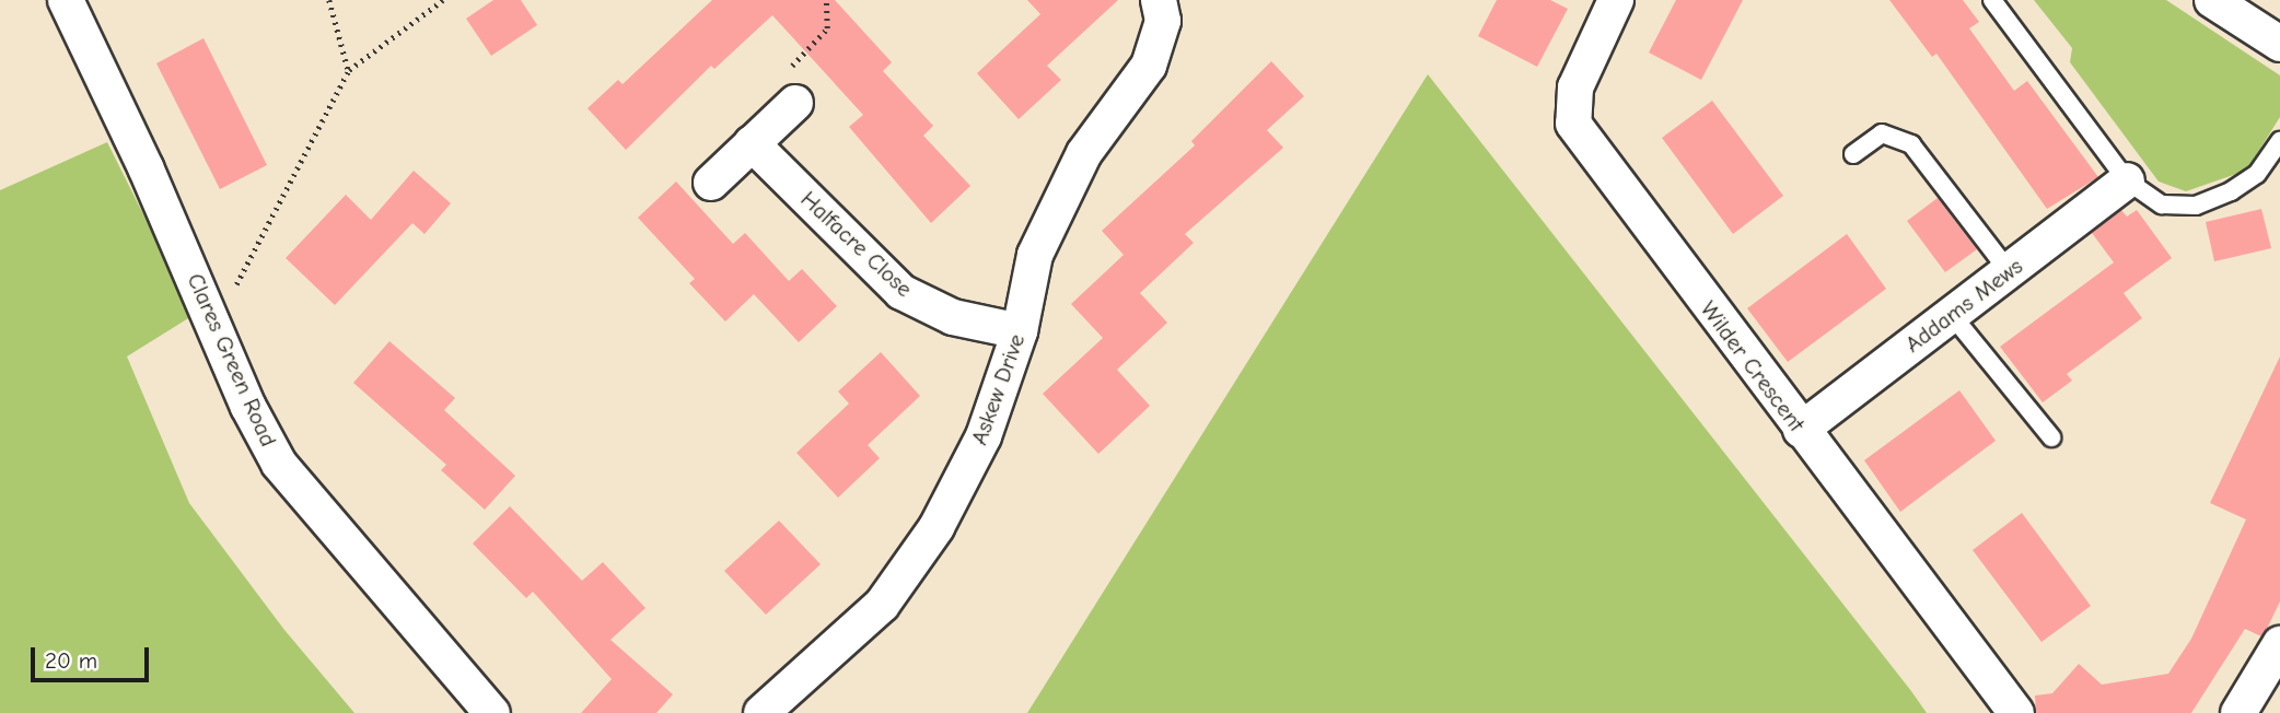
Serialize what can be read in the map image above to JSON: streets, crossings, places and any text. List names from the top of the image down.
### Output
{
  "streets": {
    "street": [
      "Halfacre Close",
      "Addams Mews",
      "Clares Green Road",
      "Wilder Crescent",
      "Askew Drive"
    ]
  },
  "crossings": [
    ["Halfacre Close", "Askew Drive"],
    ["Addams Mews", "Wilder Crescent"]
  ],
  "scale_bar": "20 m"
}
